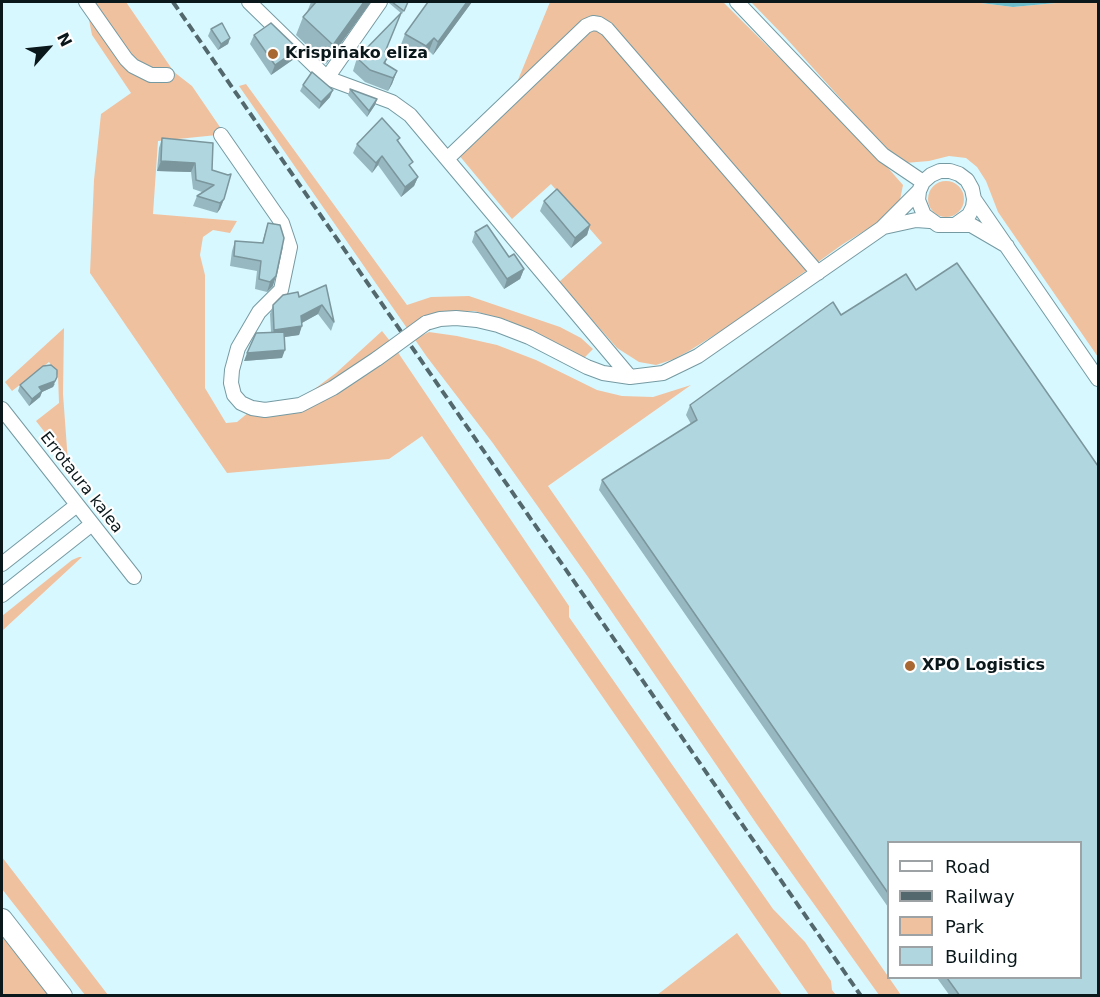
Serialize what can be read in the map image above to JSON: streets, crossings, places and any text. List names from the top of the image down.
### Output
{
  "streets": {
    "street": ["Errotaura kalea"]
  },
  "places": ["Krispiñako eliza", "XPO Logistics"],
  "legend": [
    "Road",
    "Railway",
    "Park",
    "Building"
  ],
  "north": "top right"
}
